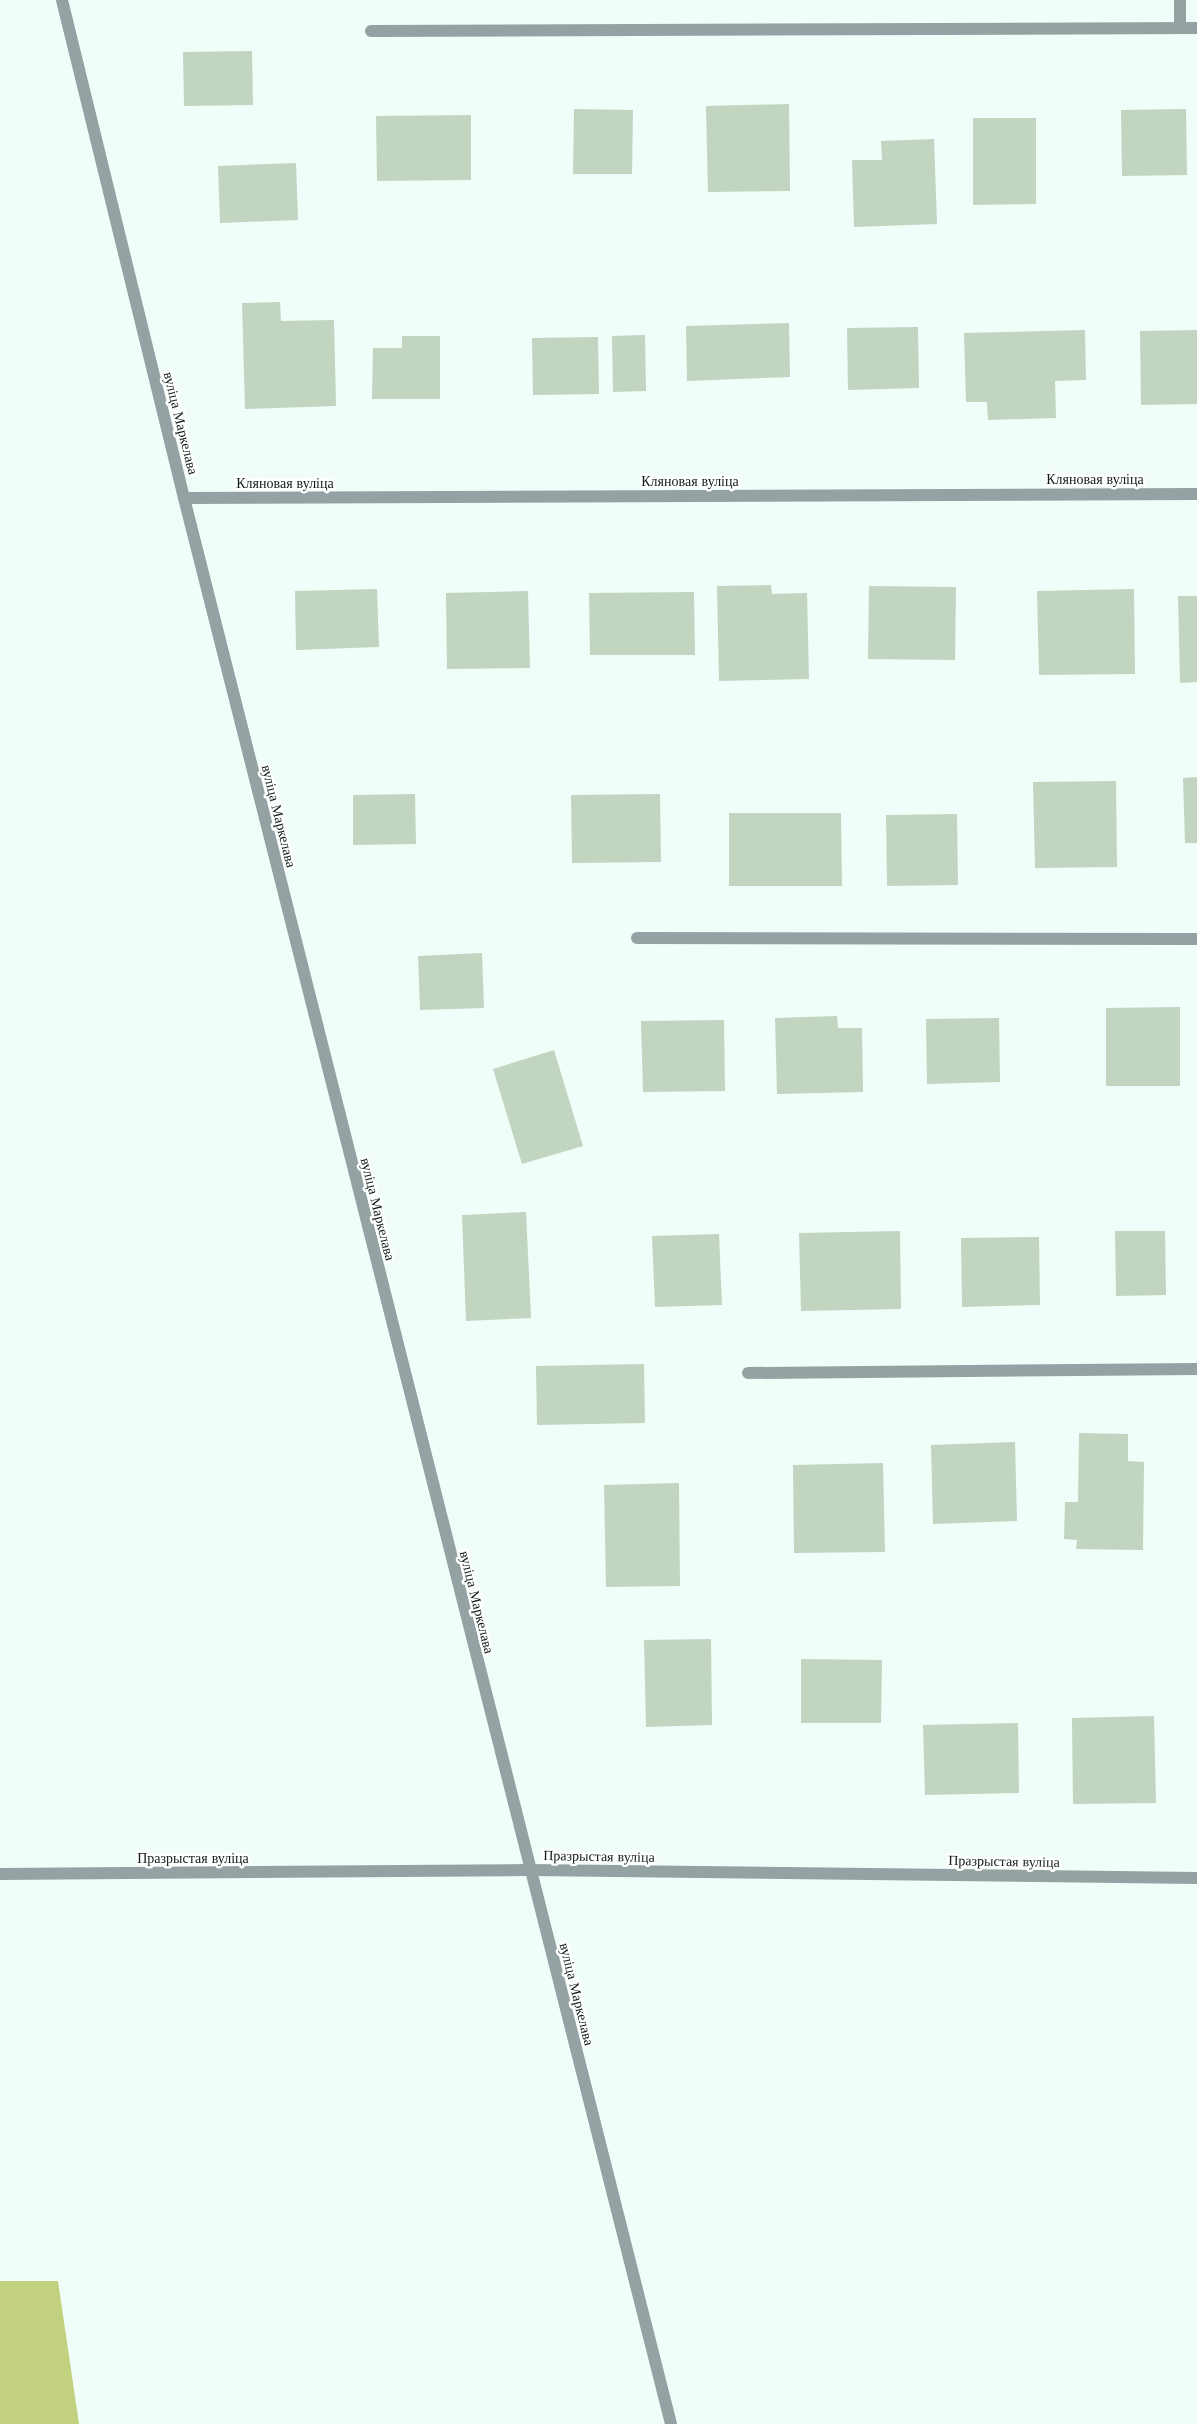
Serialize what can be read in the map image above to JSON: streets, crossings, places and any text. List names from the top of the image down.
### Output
{
  "streets": {
    "street": ["вуліца Маркелава", "Кляновая вуліца", "Празрыстая вуліца"]
  },
  "crossings": [
    ["вуліца Маркелава", "Кляновая вуліца"],
    ["вуліца Маркелава", "Празрыстая вуліца"]
  ]
}
